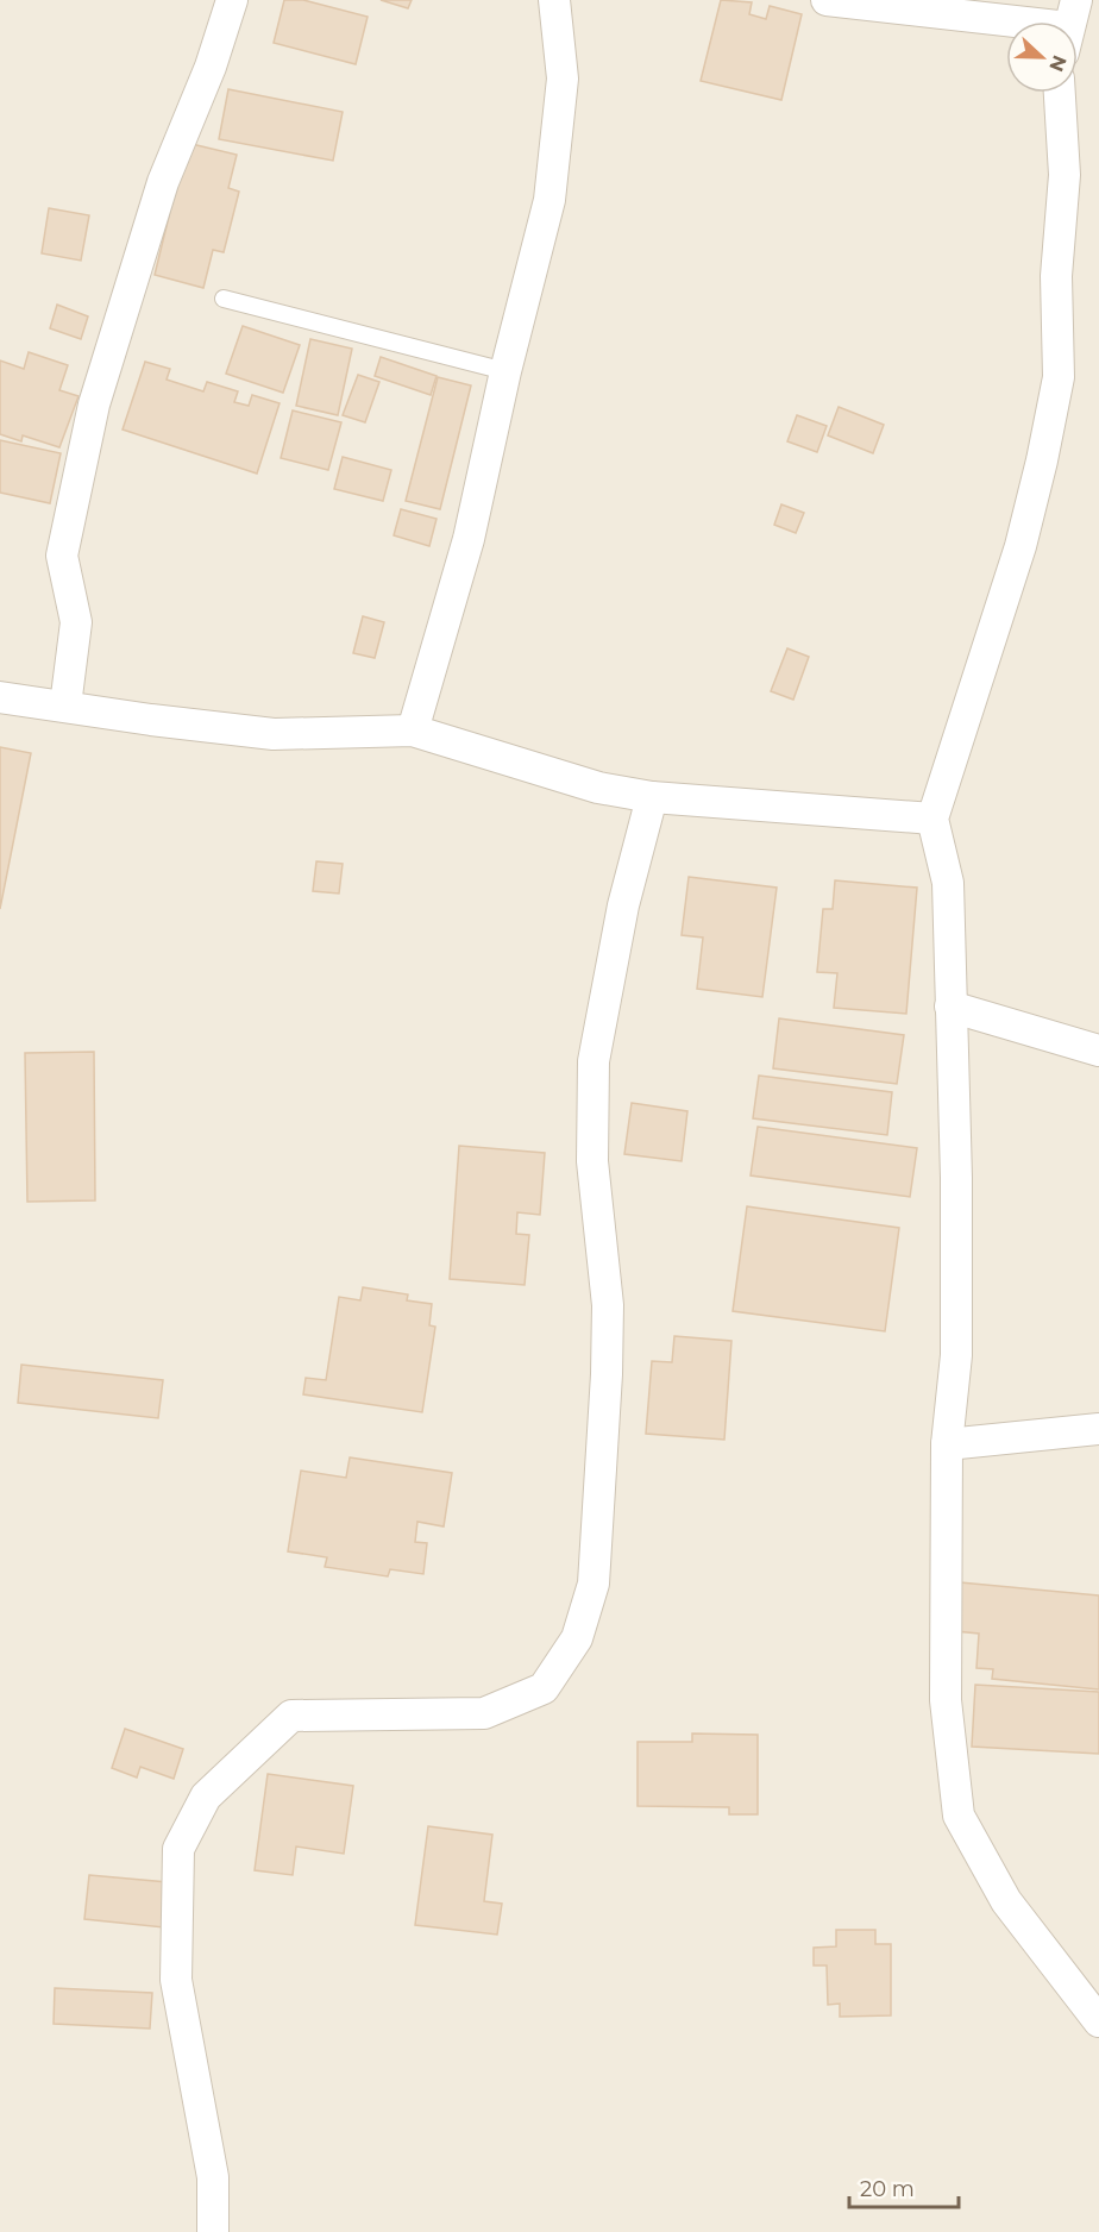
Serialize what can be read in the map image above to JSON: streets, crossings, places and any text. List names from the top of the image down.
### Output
{
  "scale_bar": "20 m",
  "north": "right"
}
